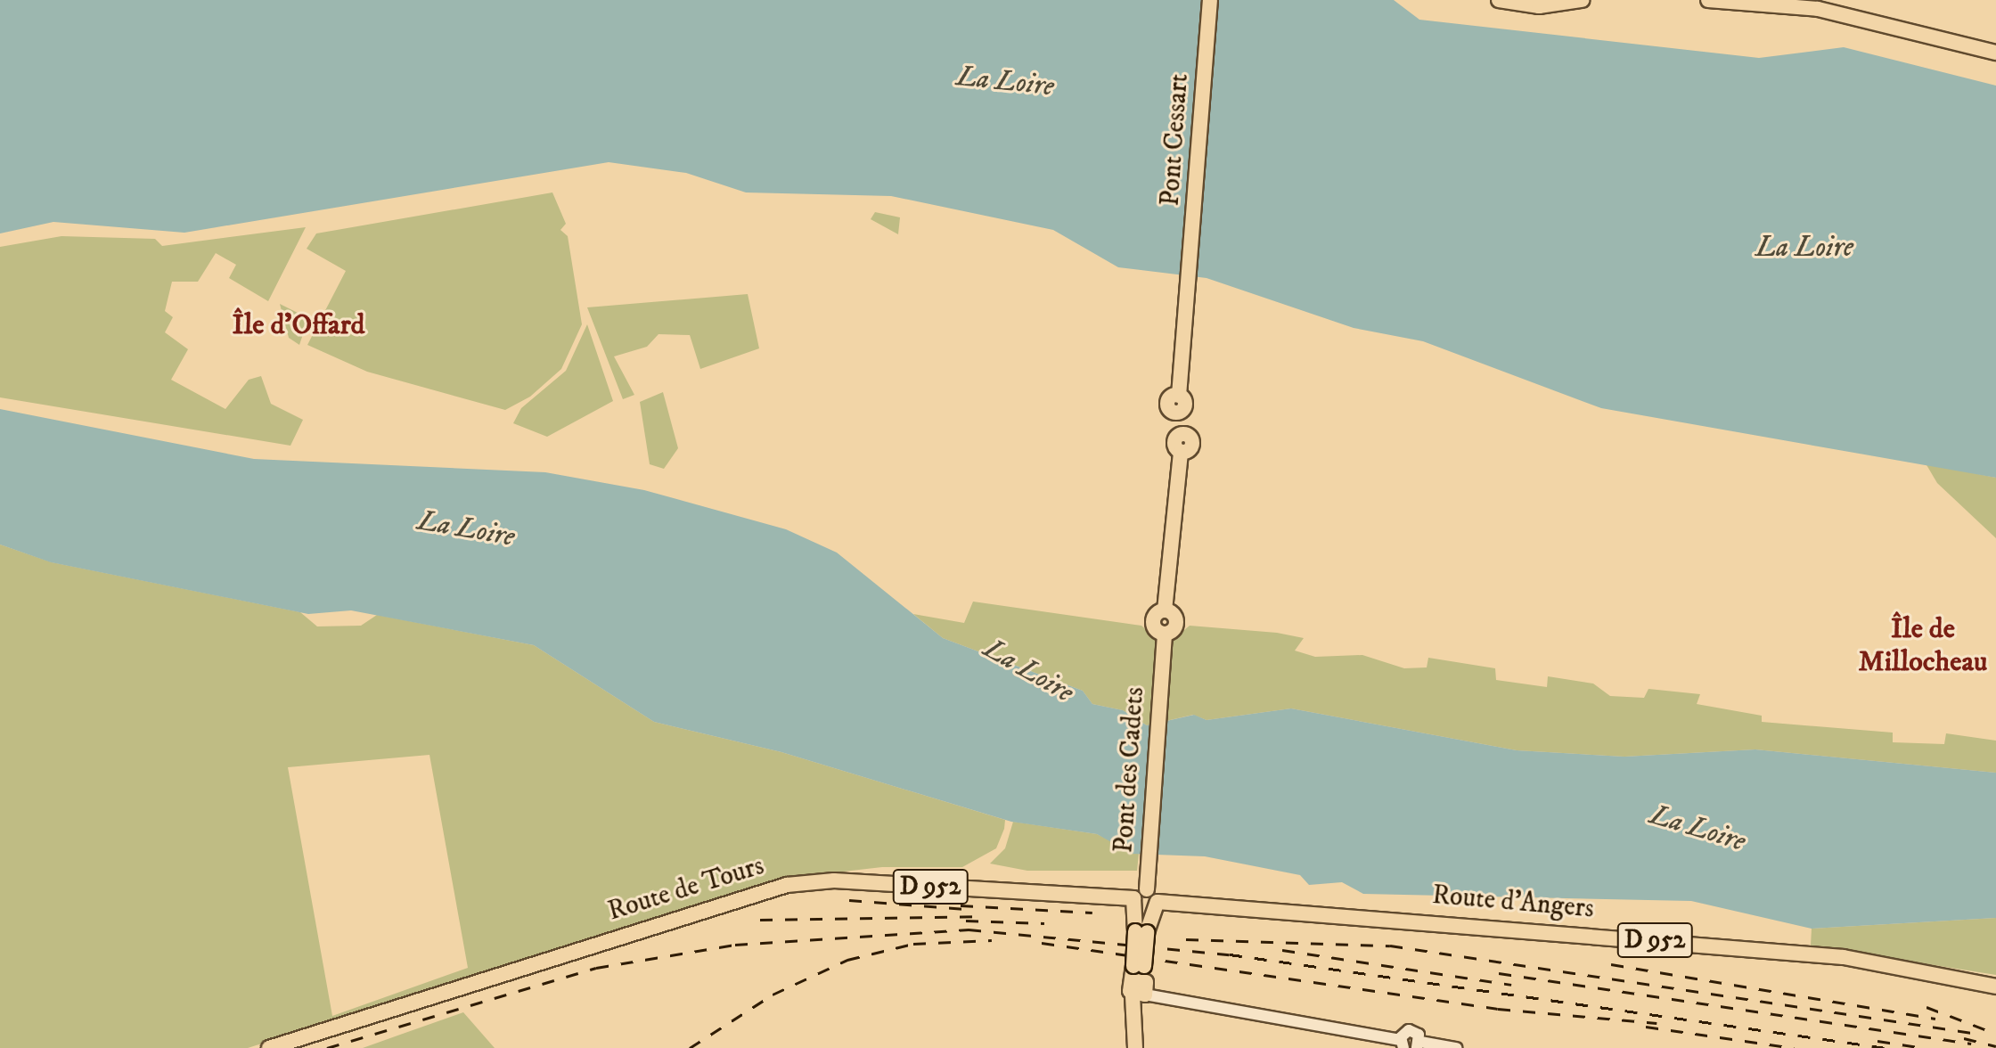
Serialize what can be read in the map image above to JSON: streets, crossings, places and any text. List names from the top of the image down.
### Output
{
  "streets": {
    "main road": [
      "Pont Cessart",
      "Pont des Cadets",
      "D 952",
      "Route de Tours",
      "Route d'Angers"
    ]
  },
  "crossings": [
    ["Pont Cessart", "Pont des Cadets"],
    ["Route de Tours", "Route d'Angers"]
  ],
  "districts": ["Île d'Offard", "Île de Millocheau"],
  "water": ["La Loire"]
}
